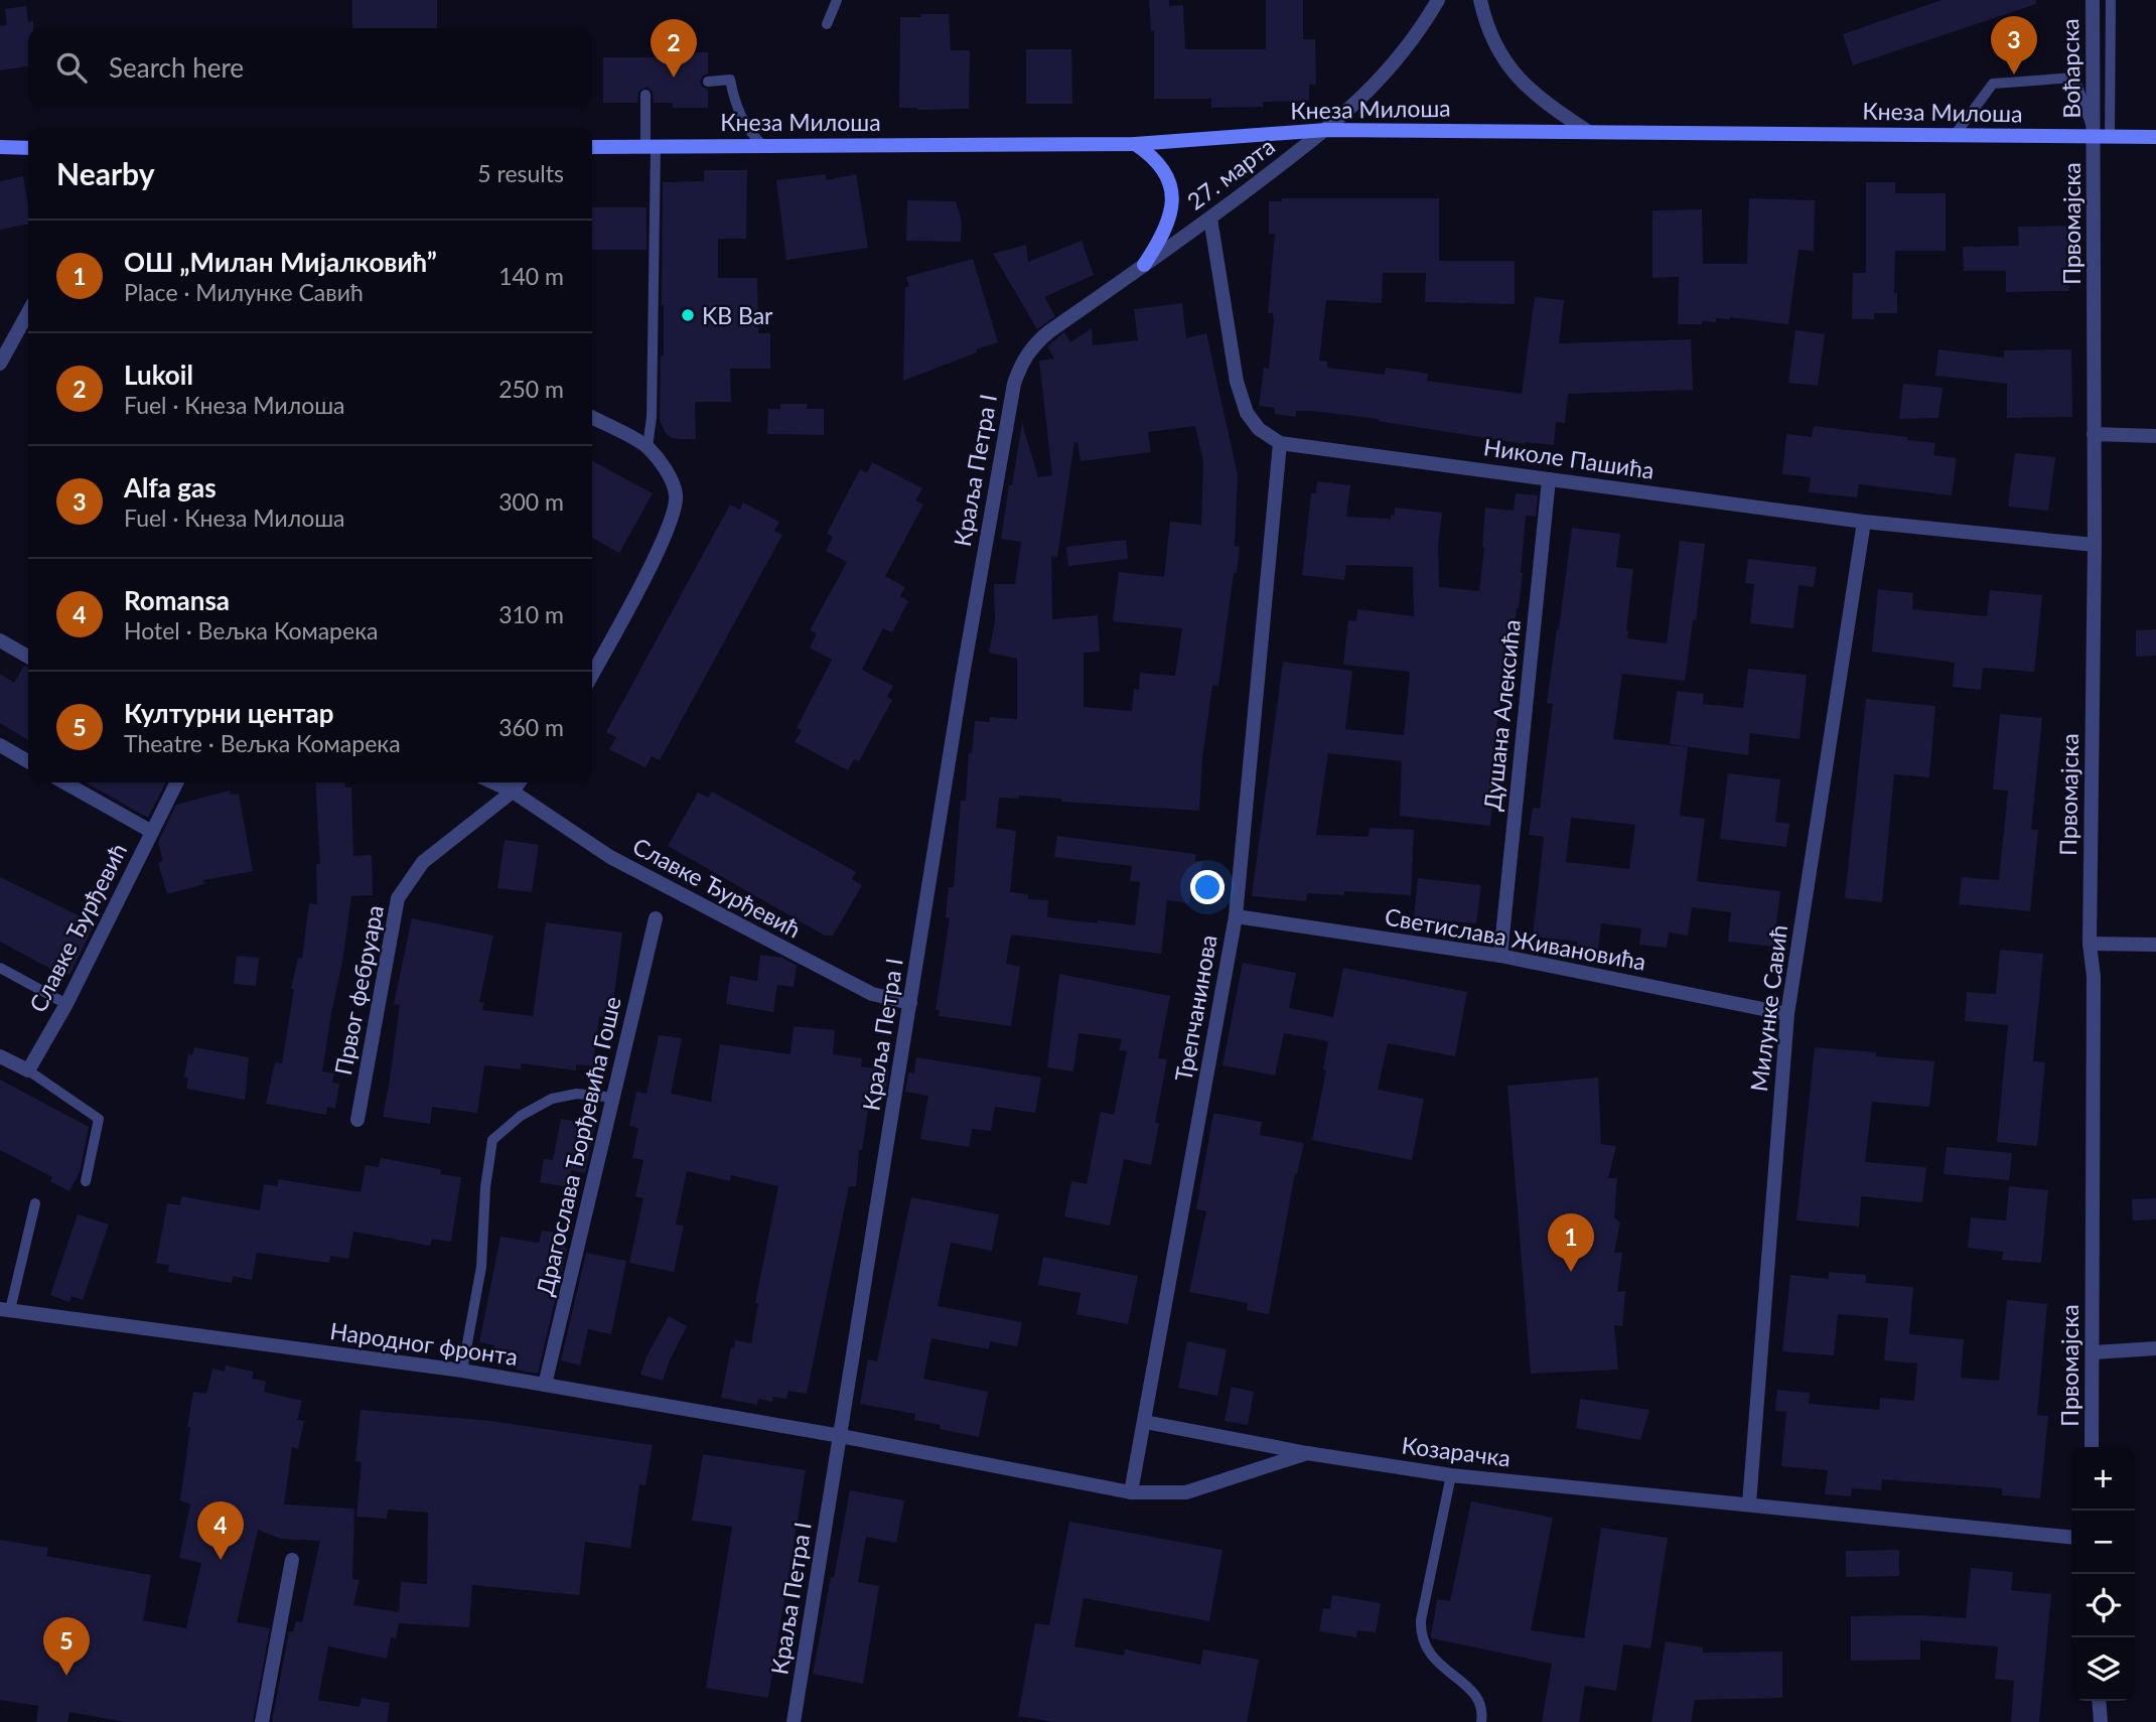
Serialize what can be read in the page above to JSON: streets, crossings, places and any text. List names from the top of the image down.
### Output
{
  "streets": {
    "main road": ["Кнеза Милоша"],
    "street": [
      "Воћарска",
      "27. марта",
      "Првомајска",
      "Николе Пашића",
      "Краља Петра I",
      "Душана Алексића",
      "Славке Ђурђевић",
      "Светислава Живановића",
      "Првог фебруара",
      "Трепчанинова",
      "Милунке Савић",
      "Драгослава Ђорђевића Гоше",
      "Народног фронта",
      "Козарачка"
    ]
  },
  "crossings": [
    ["Воћарска", "Кнеза Милоша"],
    ["Воћарска", "Првомајска"],
    ["Кнеза Милоша", "27. марта"],
    ["Кнеза Милоша", "Првомајска"],
    ["27. марта", "Николе Пашића"],
    ["27. марта", "Краља Петра I"],
    ["Првомајска", "Николе Пашића"],
    ["Николе Пашића", "Душана Алексића"],
    ["Николе Пашића", "Трепчанинова"],
    ["Николе Пашића", "Милунке Савић"],
    ["Краља Петра I", "Славке Ђурђевић"],
    ["Краља Петра I", "Народног фронта"],
    ["Краља Петра I", "Козарачка"],
    ["Душана Алексића", "Светислава Живановића"],
    ["Славке Ђурђевић", "Првог фебруара"],
    ["Светислава Живановића", "Трепчанинова"],
    ["Светислава Живановића", "Милунке Савић"],
    ["Трепчанинова", "Козарачка"],
    ["Милунке Савић", "Козарачка"],
    ["Драгослава Ђорђевића Гоше", "Народног фронта"],
    ["Народног фронта", "Козарачка"]
  ],
  "places": ["KB Bar"],
  "page": {
    "pins": [
      "3",
      "2",
      "1",
      "4",
      "5"
    ],
    "search": "Search here",
    "heading": ["Nearby", "5 results"],
    "list": [
      {
        "mark": "1",
        "name": "ОШ „Милан Мијалковић”",
        "note": "Place · Милунке Савић",
        "value": "140 m"
      },
      {
        "mark": "2",
        "name": "Lukoil",
        "note": "Fuel · Кнеза Милоша",
        "value": "250 m"
      },
      {
        "mark": "3",
        "name": "Alfa gas",
        "note": "Fuel · Кнеза Милоша",
        "value": "300 m"
      },
      {
        "mark": "4",
        "name": "Romansa",
        "note": "Hotel · Вељка Комарека",
        "value": "310 m"
      },
      {
        "mark": "5",
        "name": "Културни центар",
        "note": "Theatre · Вељка Комарека",
        "value": "360 m"
      }
    ],
    "map_buttons": ["+", "−"]
  }
}
